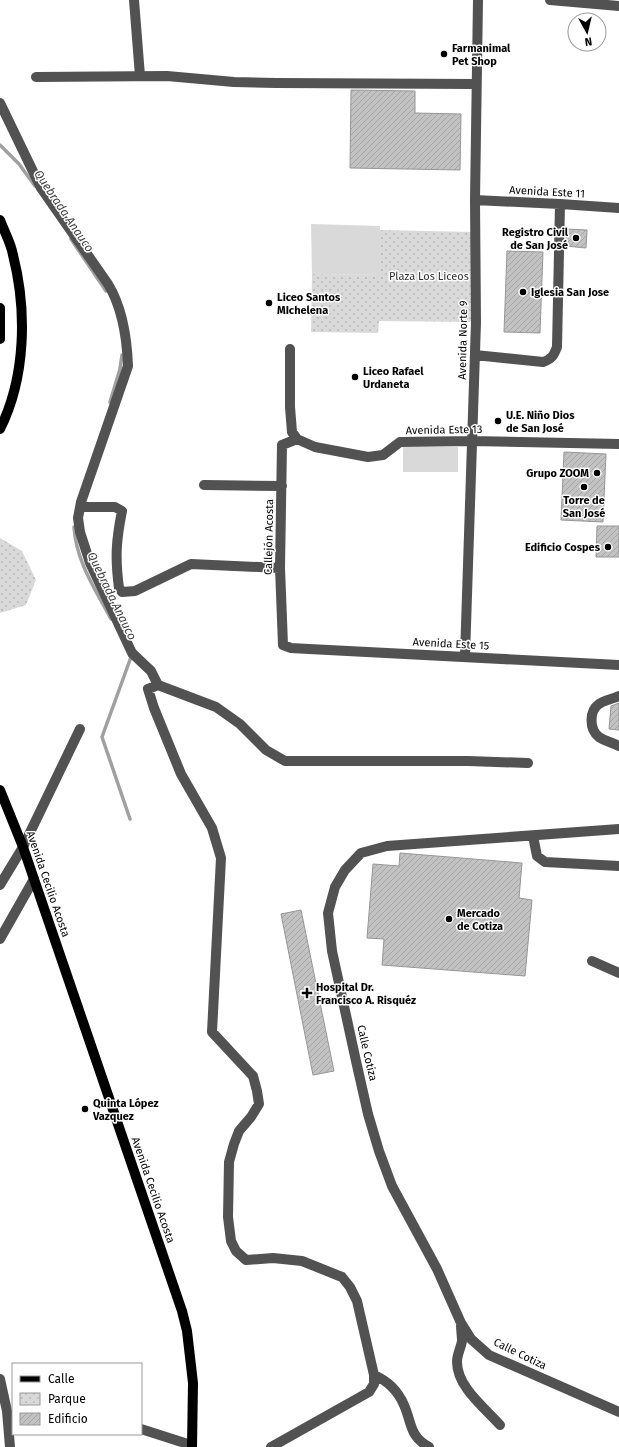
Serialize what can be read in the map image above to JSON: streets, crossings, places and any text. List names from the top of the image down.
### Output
{
  "streets": {
    "main road": ["Avenida Cecilio Acosta"],
    "street": [
      "Avenida Este 11",
      "Avenida Norte 9",
      "Avenida Este 13",
      "Callejón Acosta",
      "Avenida Este 15",
      "Calle Cotiza"
    ]
  },
  "crossings": [
    ["Avenida Este 11", "Avenida Norte 9"],
    ["Avenida Norte 9", "Avenida Este 13"],
    ["Avenida Norte 9", "Avenida Este 15"],
    ["Avenida Este 13", "Callejón Acosta"],
    ["Callejón Acosta", "Avenida Este 15"]
  ],
  "water": ["Quebrada Anauco"],
  "parks": ["Plaza Los Liceos"],
  "places": {
    "other": [
      "Farmanimal Pet Shop",
      "Registro Civil de San José",
      "Iglesia San Jose",
      "Liceo Santos MIchelena",
      "Liceo Rafael Urdaneta",
      "U.E. Niño Dios de San José",
      "Grupo ZOOM",
      "Torre de San José",
      "Edificio Cospes",
      "Mercado de Cotiza",
      "Quinta López Vazquez"
    ],
    "health": ["Hospital Dr. Francisco A. Risquéz"]
  },
  "legend": ["Calle", "Parque", "Edificio"],
  "north": "bottom"
}
